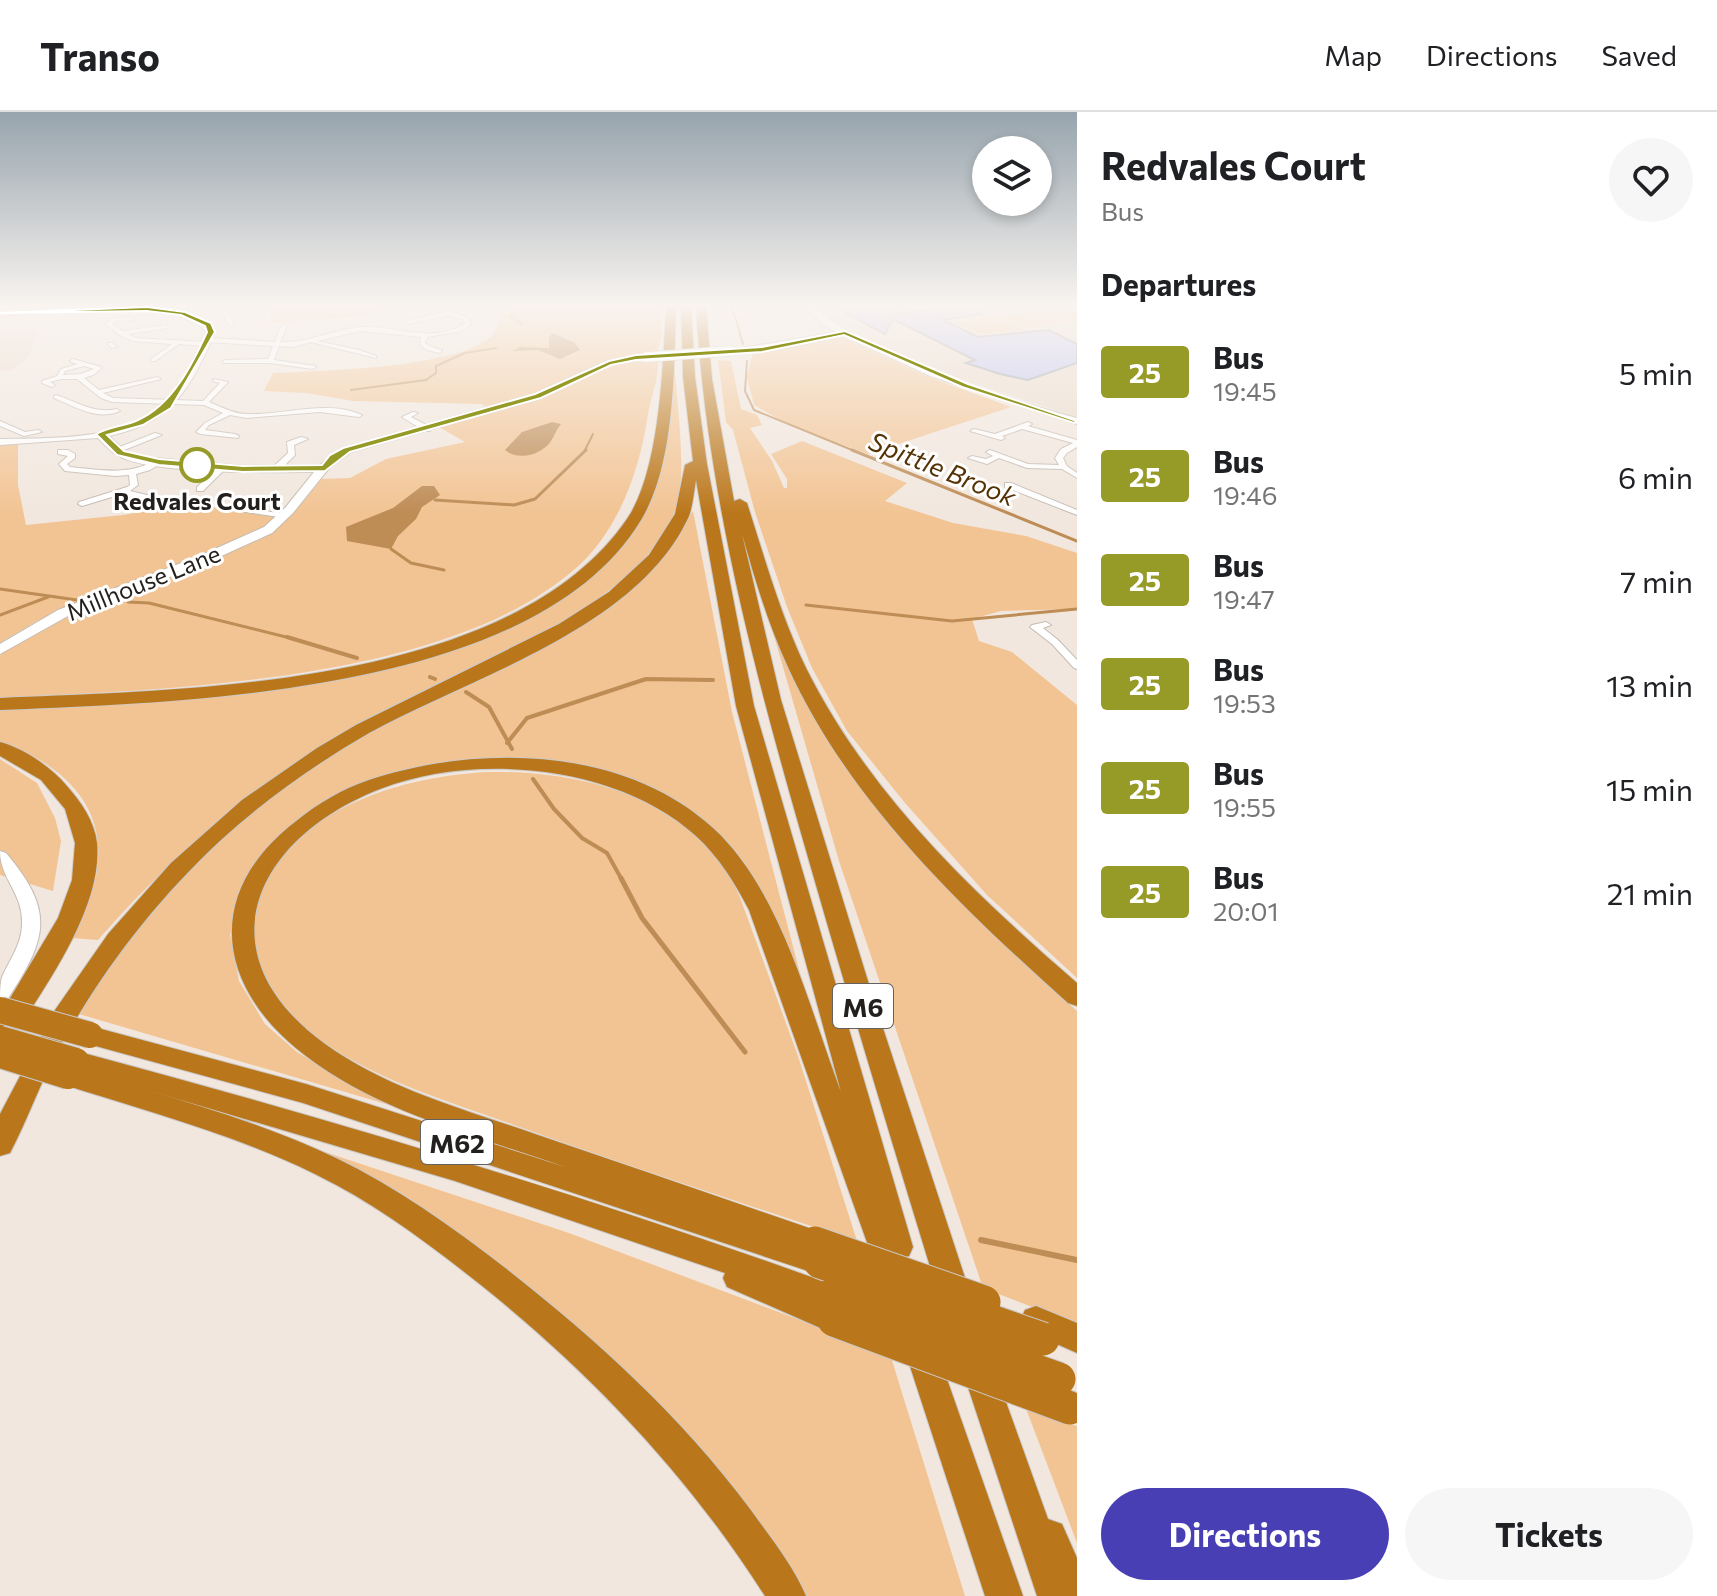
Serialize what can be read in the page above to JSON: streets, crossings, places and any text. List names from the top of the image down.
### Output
{
  "streets": {
    "highway": ["M6", "M62"],
    "street": ["Millhouse Lane"]
  },
  "water": ["Spittle Brook"],
  "places": ["Redvales Court"],
  "lines": ["bus line 25"],
  "page": {
    "header": "Transo",
    "nav": ["Map", "Directions", "Saved"],
    "heading": [
      ["Redvales Court", "Bus"],
      "Departures"
    ],
    "list": [
      {
        "mark": "25",
        "name": "Bus",
        "note": "19:45",
        "value": "5 min"
      },
      {
        "mark": "25",
        "name": "Bus",
        "note": "19:46",
        "value": "6 min"
      },
      {
        "mark": "25",
        "name": "Bus",
        "note": "19:47",
        "value": "7 min"
      },
      {
        "mark": "25",
        "name": "Bus",
        "note": "19:53",
        "value": "13 min"
      },
      {
        "mark": "25",
        "name": "Bus",
        "note": "19:55",
        "value": "15 min"
      },
      {
        "mark": "25",
        "name": "Bus",
        "note": "20:01",
        "value": "21 min"
      }
    ],
    "buttons": ["Directions", "Tickets"]
  }
}
